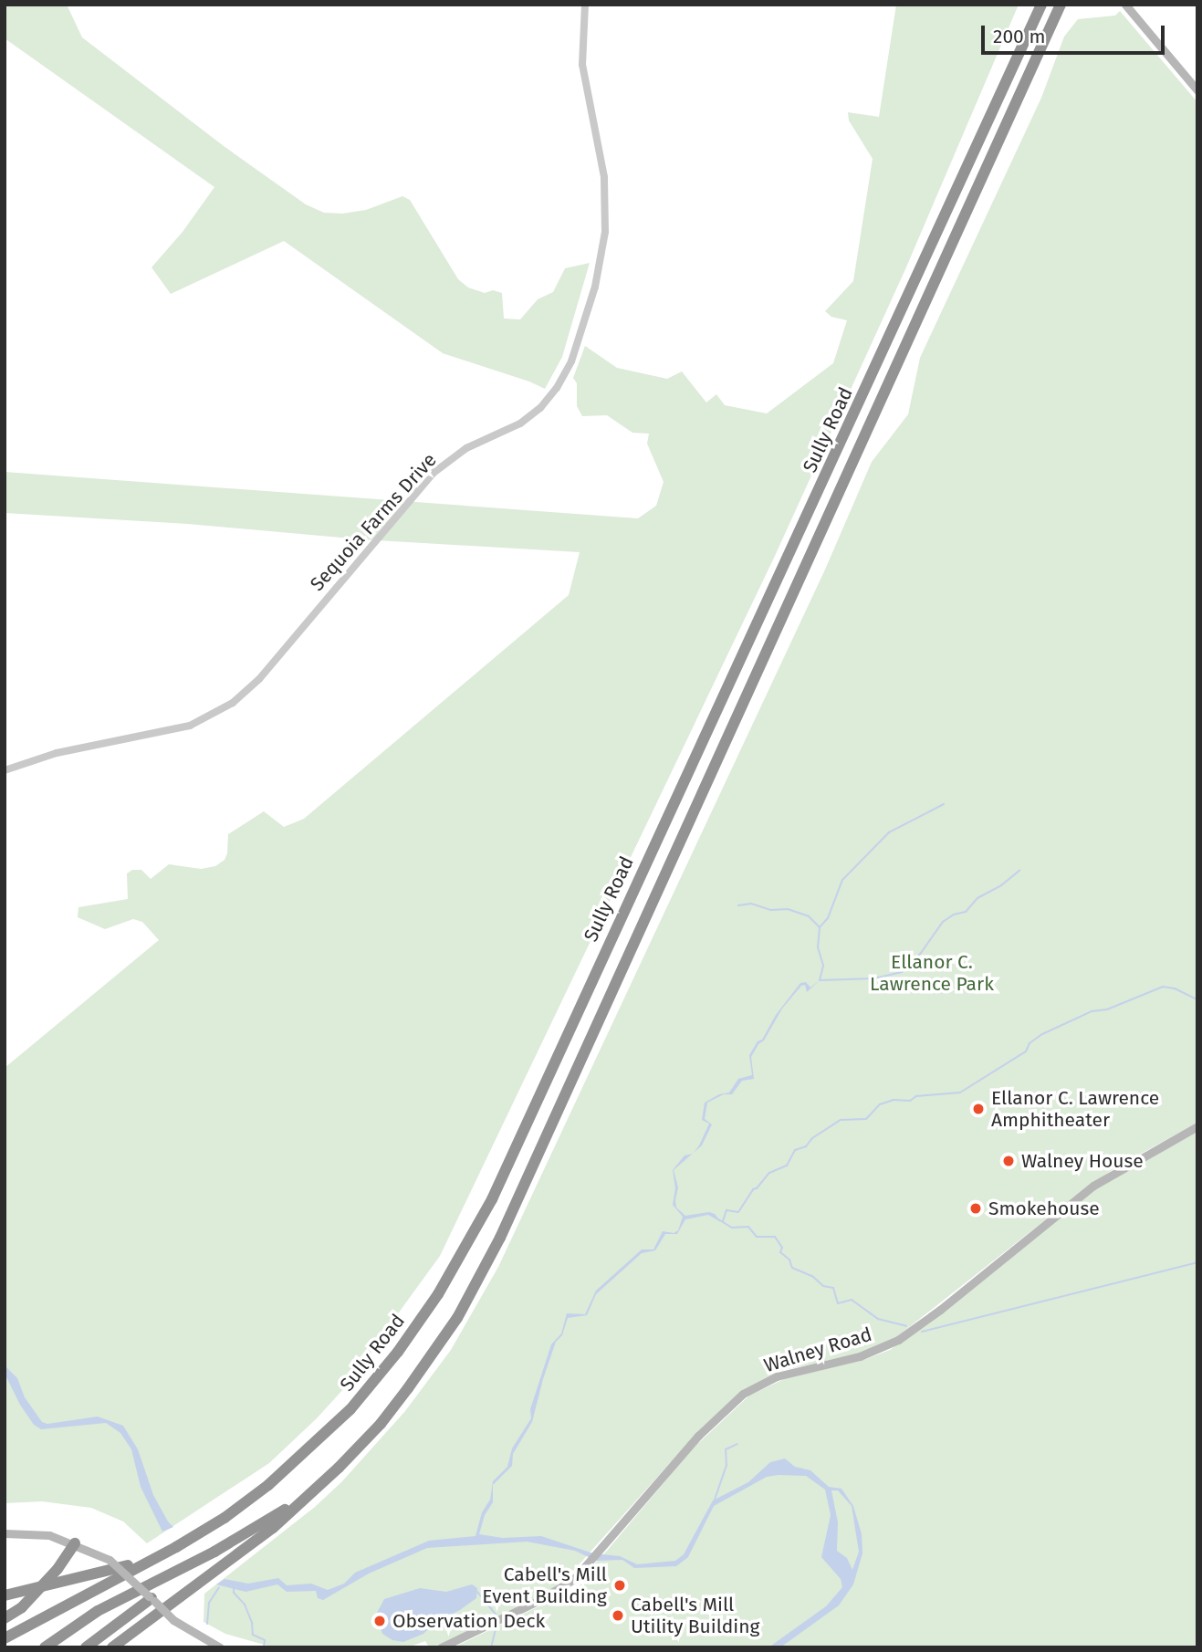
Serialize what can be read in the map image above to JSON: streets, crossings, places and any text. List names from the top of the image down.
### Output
{
  "streets": {
    "highway": ["Sully Road"],
    "main road": ["Walney Road"],
    "street": ["Sequoia Farms Drive"]
  },
  "parks": ["Ellanor C. Lawrence Park"],
  "places": [
    "Ellanor C. Lawrence Amphitheater",
    "Walney House",
    "Smokehouse",
    "Cabell's Mill Event Building",
    "Cabell's Mill Utility Building",
    "Observation Deck"
  ],
  "scale_bar": "200 m"
}
